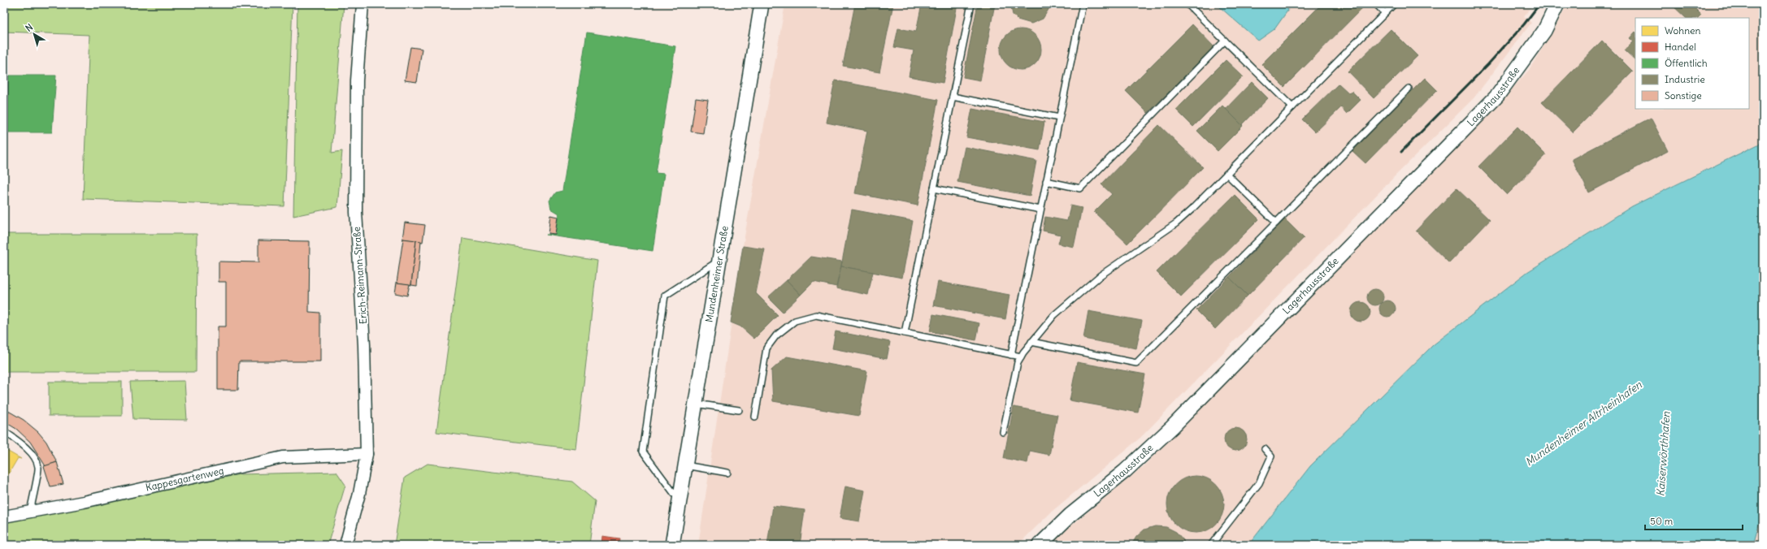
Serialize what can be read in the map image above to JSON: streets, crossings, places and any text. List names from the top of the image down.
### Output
{
  "streets": {
    "street": [
      "Lagerhausstraße",
      "Mundenheimer Straße",
      "Erich-Reimann-Straße",
      "Kappesgartenweg"
    ]
  },
  "crossings": [
    ["Erich-Reimann-Straße", "Kappesgartenweg"]
  ],
  "water": ["Mundenheimer Altrheinhafen", "Kaiserwörthhafen"],
  "legend": [
    "Wohnen",
    "Handel",
    "Öffentlich",
    "Industrie",
    "Sonstige"
  ],
  "scale_bar": "50 m",
  "north": "top left"
}
